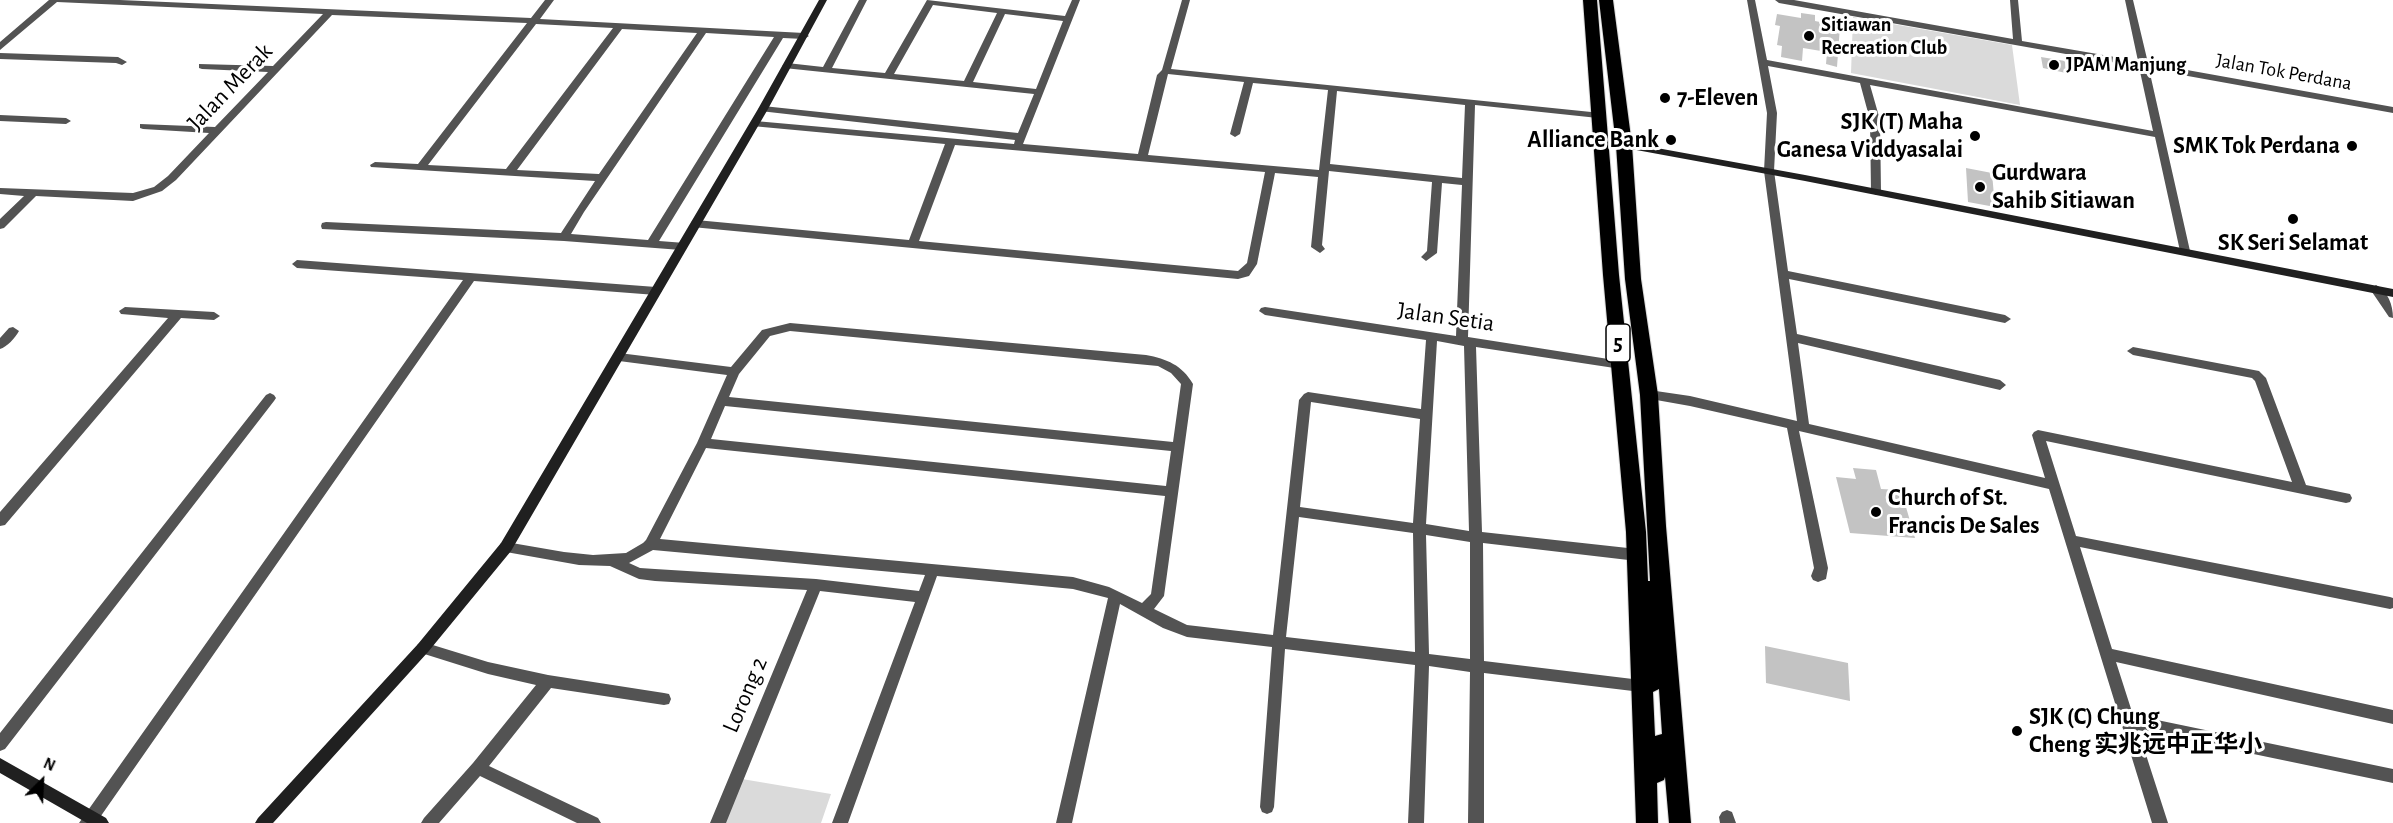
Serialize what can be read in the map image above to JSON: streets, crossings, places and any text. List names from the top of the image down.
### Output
{
  "streets": {
    "highway": ["5"],
    "street": [
      "Jalan Tok Perdana",
      "Jalan Merak",
      "Jalan Setia",
      "Lorong 2"
    ]
  },
  "crossings": [
    ["Jalan Setia", "5"]
  ],
  "places": [
    "Sitiawan Recreation Club",
    "JPAM Manjung",
    "7-Eleven",
    "SJK (T) Maha Ganesa Viddyasalai",
    "Alliance Bank",
    "SMK Tok Perdana",
    "Gurdwara Sahib Sitiawan",
    "SK Seri Selamat",
    "Church of St. Francis De Sales",
    "SJK (C) Chung Cheng 实兆远中正华小"
  ],
  "north": "top right"
}
